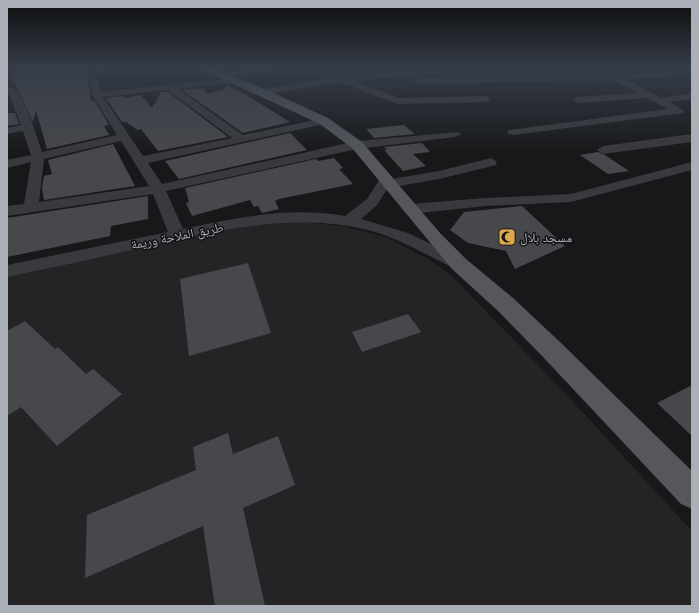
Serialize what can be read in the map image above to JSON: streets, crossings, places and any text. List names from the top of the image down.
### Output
{
  "streets": {
    "street": ["طريق الملاحة وريمة"]
  },
  "places": {
    "mosque": ["مسجد بلال"]
  }
}
